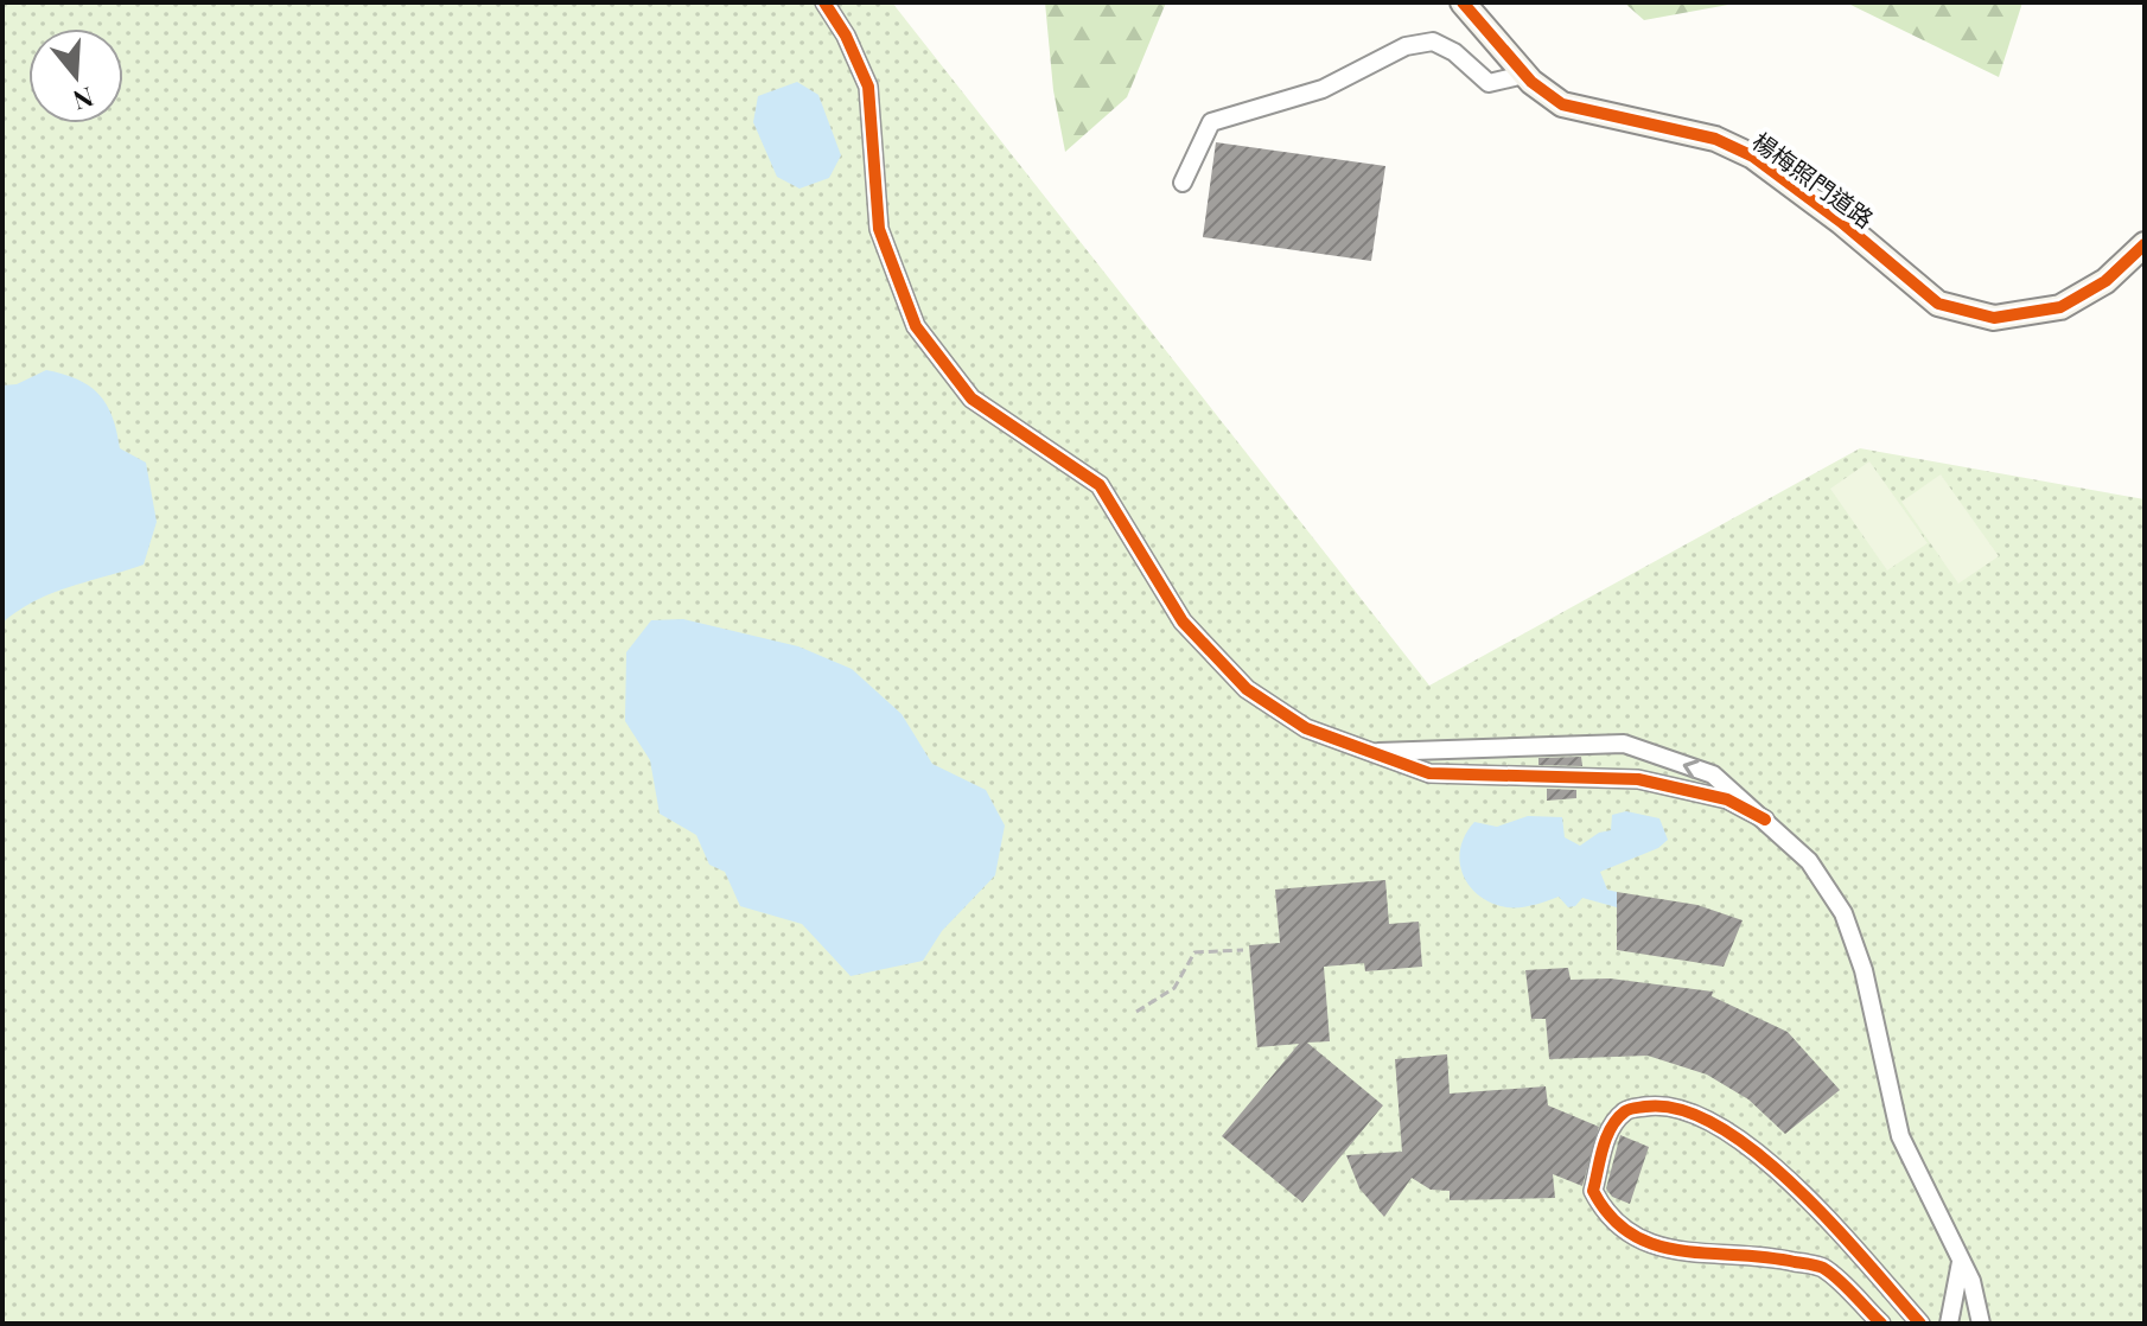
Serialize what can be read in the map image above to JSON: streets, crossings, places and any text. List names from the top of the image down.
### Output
{
  "streets": {
    "street": ["楊梅照門道路"]
  },
  "north": "bottom"
}
